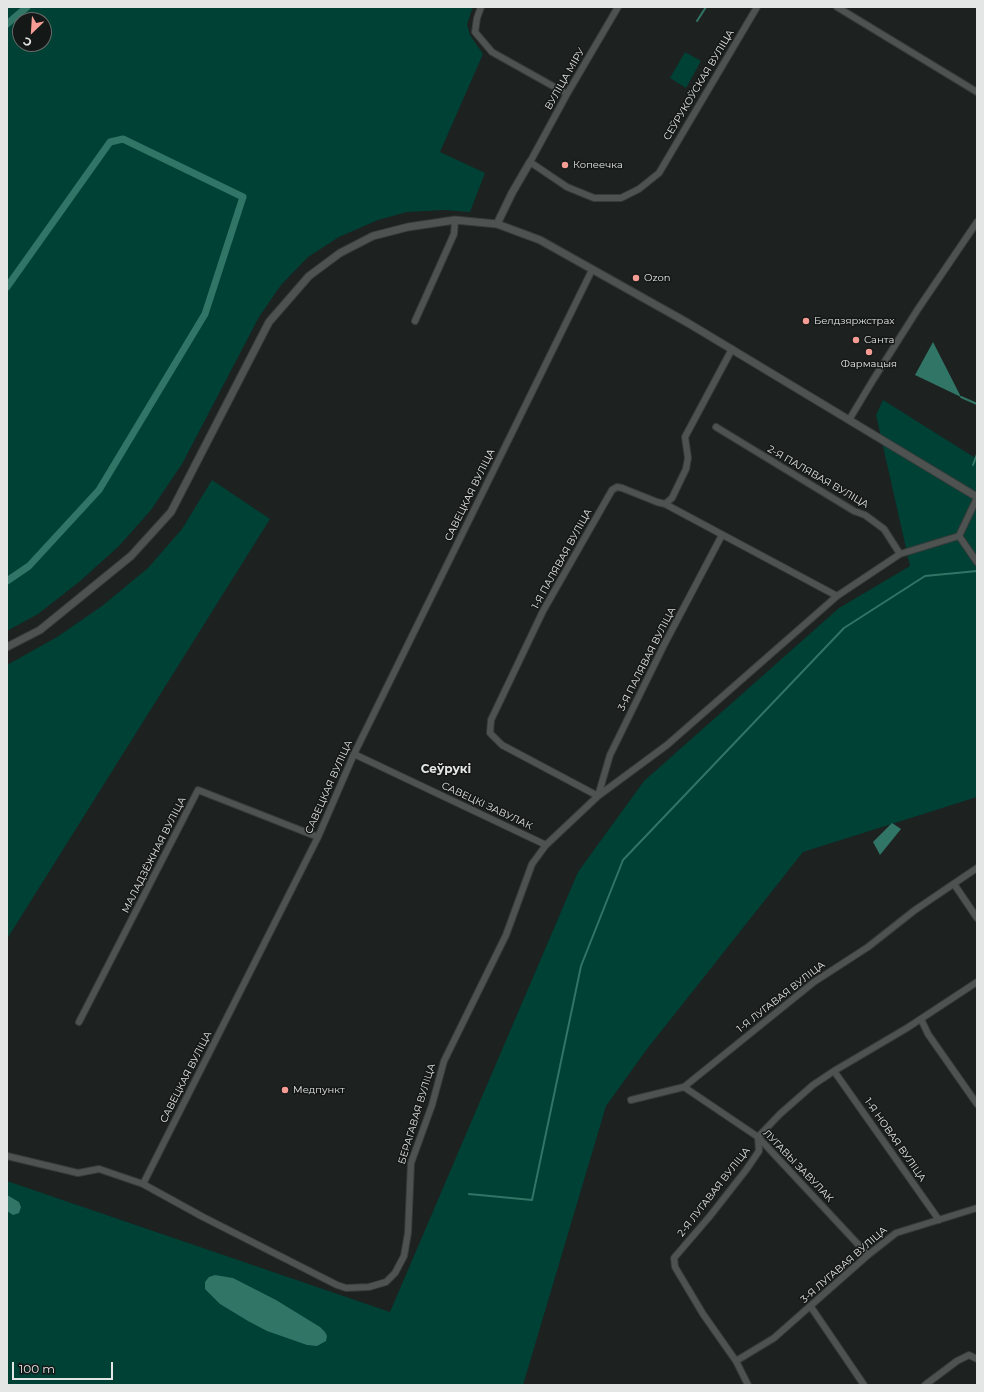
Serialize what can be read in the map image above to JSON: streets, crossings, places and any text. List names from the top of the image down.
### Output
{
  "streets": {
    "street": [
      "ВУЛІЦА МІРУ",
      "СЕЎРУКОЎСКАЯ ВУЛІЦА",
      "2-Я ПАЛЯВАЯ ВУЛІЦА",
      "САВЕЦКАЯ ВУЛІЦА",
      "1-Я ПАЛЯВАЯ ВУЛІЦА",
      "3-Я ПАЛЯВАЯ ВУЛІЦА",
      "САВЕЦКІ ЗАВУЛАК",
      "МАЛАДЗЁЖНАЯ ВУЛІЦА",
      "1-Я ЛУГАВАЯ ВУЛІЦА",
      "БЕРАГАВАЯ ВУЛІЦА",
      "1-Я НОВАЯ ВУЛІЦА",
      "ЛУГАВЫ ЗАВУЛАК",
      "2-Я ЛУГАВАЯ ВУЛІЦА",
      "3-Я ЛУГАВАЯ ВУЛІЦА"
    ]
  },
  "crossings": [
    ["ВУЛІЦА МІРУ", "СЕЎРУКОЎСКАЯ ВУЛІЦА"],
    ["2-Я ПАЛЯВАЯ ВУЛІЦА", "БЕРАГАВАЯ ВУЛІЦА"],
    ["САВЕЦКАЯ ВУЛІЦА", "САВЕЦКІ ЗАВУЛАК"],
    ["САВЕЦКАЯ ВУЛІЦА", "МАЛАДЗЁЖНАЯ ВУЛІЦА"],
    ["САВЕЦКАЯ ВУЛІЦА", "БЕРАГАВАЯ ВУЛІЦА"],
    ["1-Я ПАЛЯВАЯ ВУЛІЦА", "3-Я ПАЛЯВАЯ ВУЛІЦА"],
    ["1-Я ПАЛЯВАЯ ВУЛІЦА", "БЕРАГАВАЯ ВУЛІЦА"],
    ["3-Я ПАЛЯВАЯ ВУЛІЦА", "БЕРАГАВАЯ ВУЛІЦА"],
    ["САВЕЦКІ ЗАВУЛАК", "БЕРАГАВАЯ ВУЛІЦА"],
    ["1-Я ЛУГАВАЯ ВУЛІЦА", "ЛУГАВЫ ЗАВУЛАК"],
    ["1-Я НОВАЯ ВУЛІЦА", "3-Я ЛУГАВАЯ ВУЛІЦА"],
    ["ЛУГАВЫ ЗАВУЛАК", "2-Я ЛУГАВАЯ ВУЛІЦА"],
    ["ЛУГАВЫ ЗАВУЛАК", "3-Я ЛУГАВАЯ ВУЛІЦА"],
    ["2-Я ЛУГАВАЯ ВУЛІЦА", "3-Я ЛУГАВАЯ ВУЛІЦА"]
  ],
  "districts": ["Сеўрукі"],
  "places": [
    "Копеечка",
    "Ozon",
    "Белдзяржстрах",
    "Санта",
    "Фармацыя",
    "Медпункт"
  ],
  "scale_bar": "100 m",
  "north": "bottom left"
}
